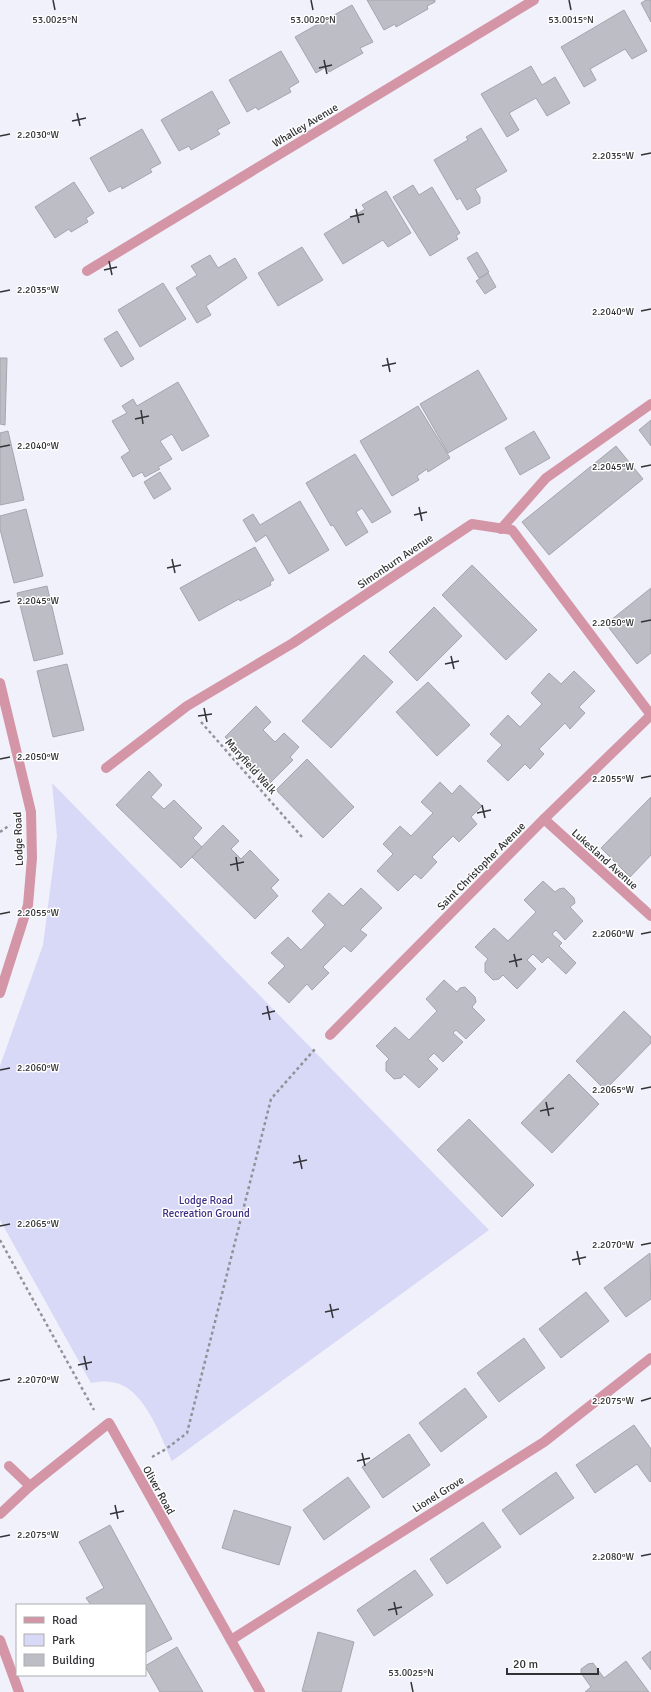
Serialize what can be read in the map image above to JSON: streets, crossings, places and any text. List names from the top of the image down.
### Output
{
  "streets": {
    "street": [
      "Whalley Avenue",
      "Simonburn Avenue",
      "Lodge Road",
      "Lukesland Avenue",
      "Saint Christopher Avenue",
      "Oliver Road",
      "Lionel Grove"
    ],
    "path": ["Maryfield Walk"]
  },
  "crossings": [
    ["Simonburn Avenue", "Maryfield Walk"],
    ["Simonburn Avenue", "Saint Christopher Avenue"],
    ["Lukesland Avenue", "Saint Christopher Avenue"],
    ["Oliver Road", "Lionel Grove"]
  ],
  "parks": ["Lodge Road Recreation Ground"],
  "legend": ["Road", "Park", "Building"],
  "scale_bar": "20 m",
  "coordinates": [
    "53.0025°N",
    "53.0020°N",
    "53.0015°N",
    "2.2030°W",
    "2.2035°W",
    "2.2040°W",
    "2.2045°W",
    "2.2050°W",
    "2.2055°W",
    "2.2060°W",
    "2.2065°W",
    "2.2070°W",
    "2.2075°W",
    "2.2080°W"
  ]
}
